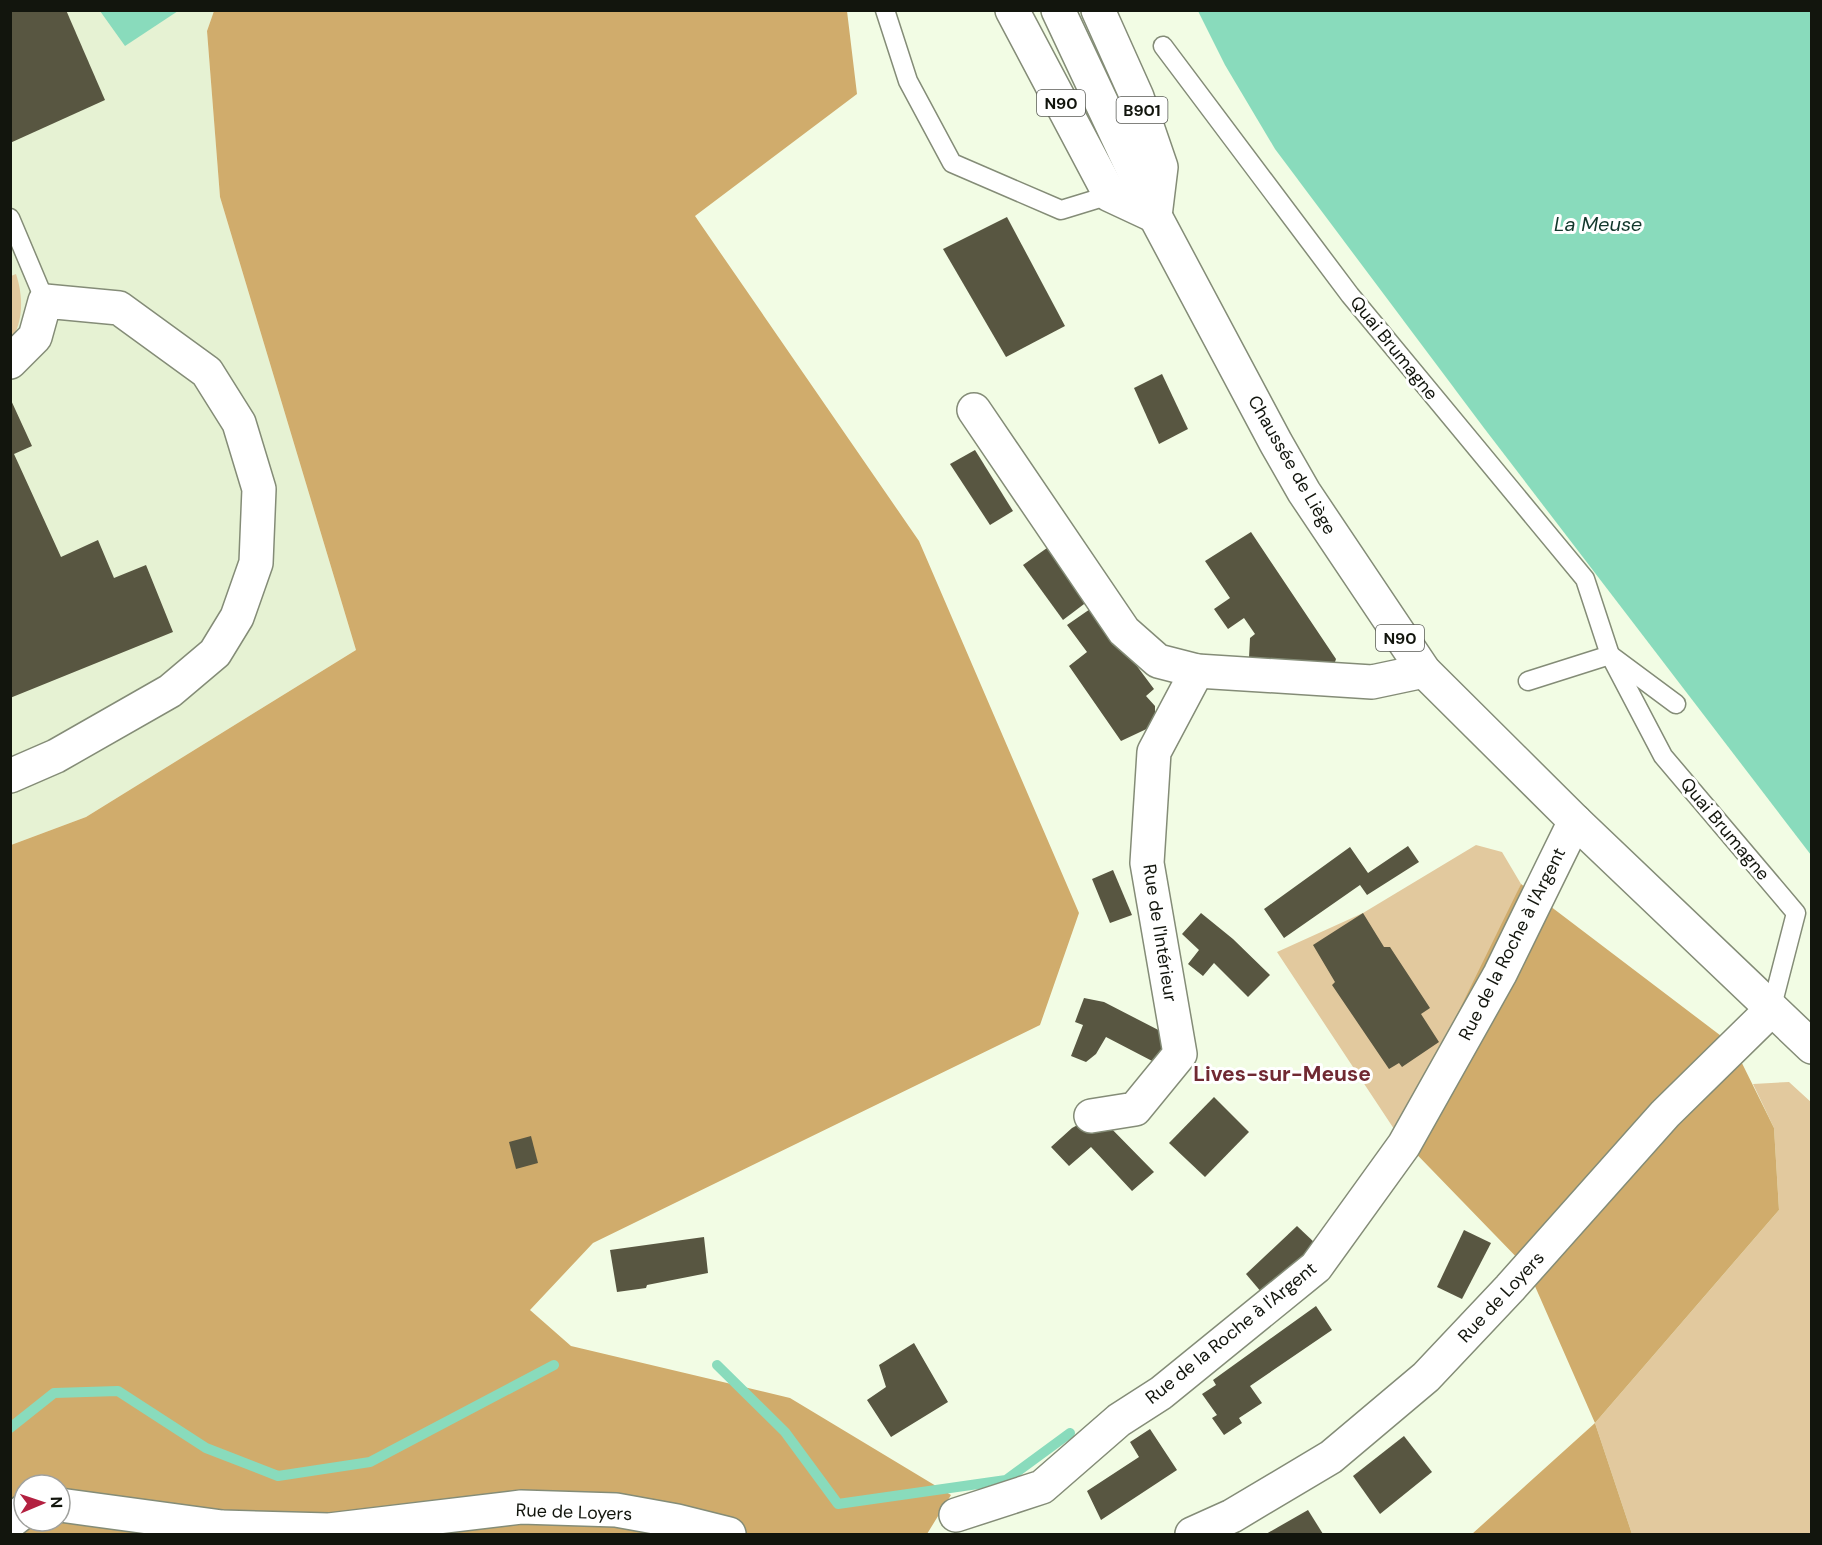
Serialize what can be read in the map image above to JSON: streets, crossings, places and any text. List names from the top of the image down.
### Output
{
  "streets": {
    "street": [
      "N90",
      "B901",
      "Chaussée de Liège",
      "Rue de l'Intérieur",
      "Rue de la Roche à l'Argent",
      "Rue de Loyers"
    ],
    "lane": ["Quai Brumagne"]
  },
  "crossings": [
    ["N90", "Quai Brumagne"],
    ["N90", "Chaussée de Liège"],
    ["N90", "Rue de Loyers"],
    ["B901", "Chaussée de Liège"],
    ["Quai Brumagne", "Chaussée de Liège"],
    ["Quai Brumagne", "Rue de Loyers"],
    ["Chaussée de Liège", "Rue de la Roche à l'Argent"],
    ["Chaussée de Liège", "Rue de Loyers"]
  ],
  "districts": ["Lives-sur-Meuse"],
  "water": ["La Meuse"],
  "north": "right"
}
